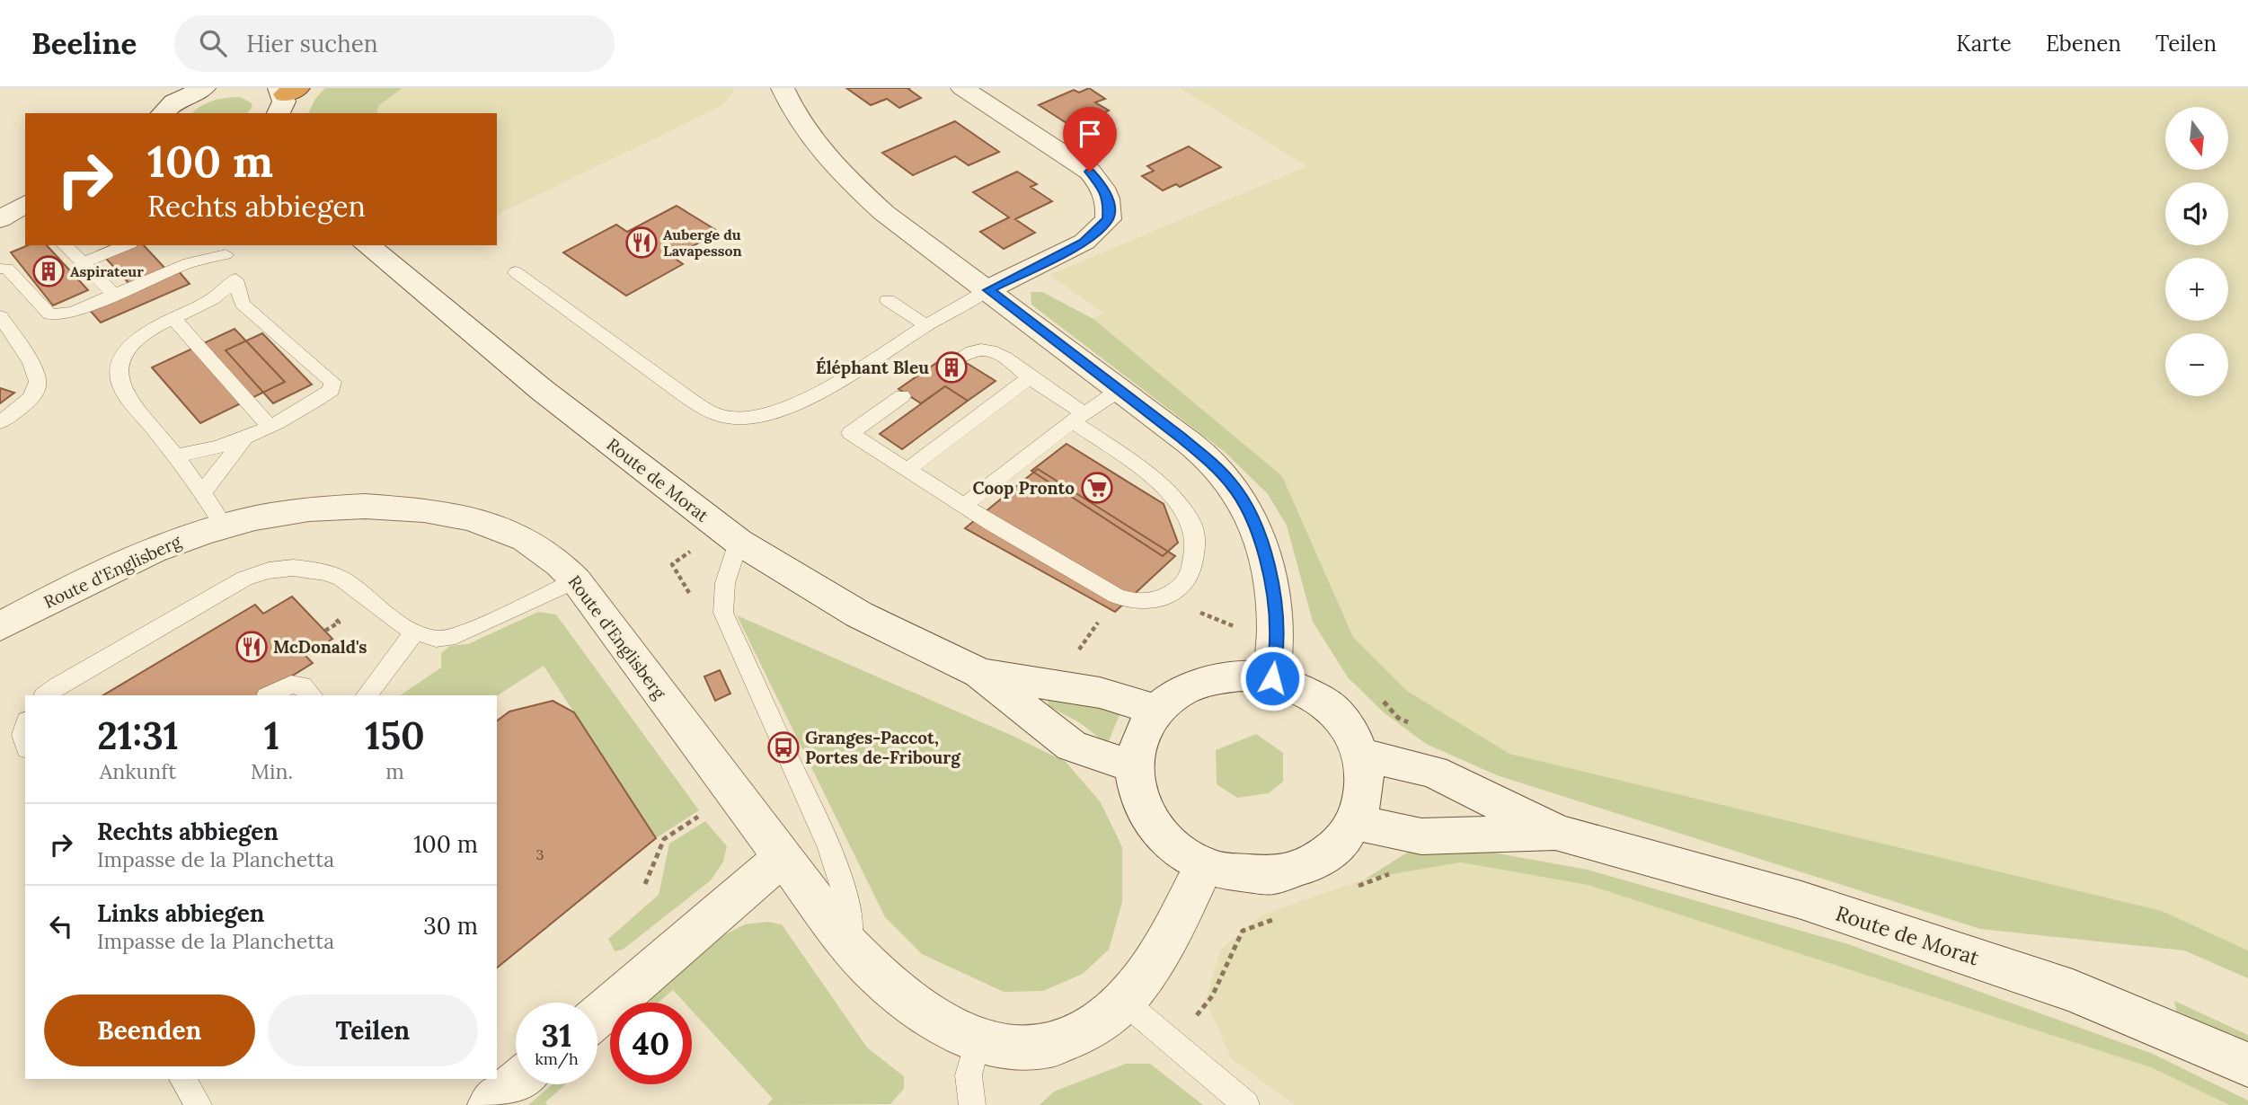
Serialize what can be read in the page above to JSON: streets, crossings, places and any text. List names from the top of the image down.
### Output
{
  "streets": {
    "street": ["Route de Morat", "Route d'Englisberg"]
  },
  "crossings": [
    ["Route de Morat", "Route d'Englisberg"]
  ],
  "places": {
    "restaurant": ["Auberge du Lavapesson", "McDonald's"],
    "building": ["Aspirateur", "Éléphant Bleu"],
    "supermarket": ["Coop Pronto"],
    "bus stop": ["Granges-Paccot, Portes de-Fribourg"]
  },
  "house_numbers": ["3"],
  "north": "bottom",
  "page": {
    "header": "Beeline",
    "search": "Hier suchen",
    "nav": ["Karte", "Ebenen", "Teilen"],
    "map_buttons": ["+", "−"],
    "turn": ["100 m", "Rechts abbiegen"],
    "eta": [
      "21:31",
      "Ankunft",
      "1",
      "Min.",
      "150",
      "m"
    ],
    "list": [
      {
        "name": "Rechts abbiegen",
        "note": "Impasse de la Planchetta",
        "value": "100 m"
      },
      {
        "name": "Links abbiegen",
        "note": "Impasse de la Planchetta",
        "value": "30 m"
      }
    ],
    "buttons": ["Beenden", "Teilen"],
    "speed": "31 km/h",
    "limit": "40"
  }
}
